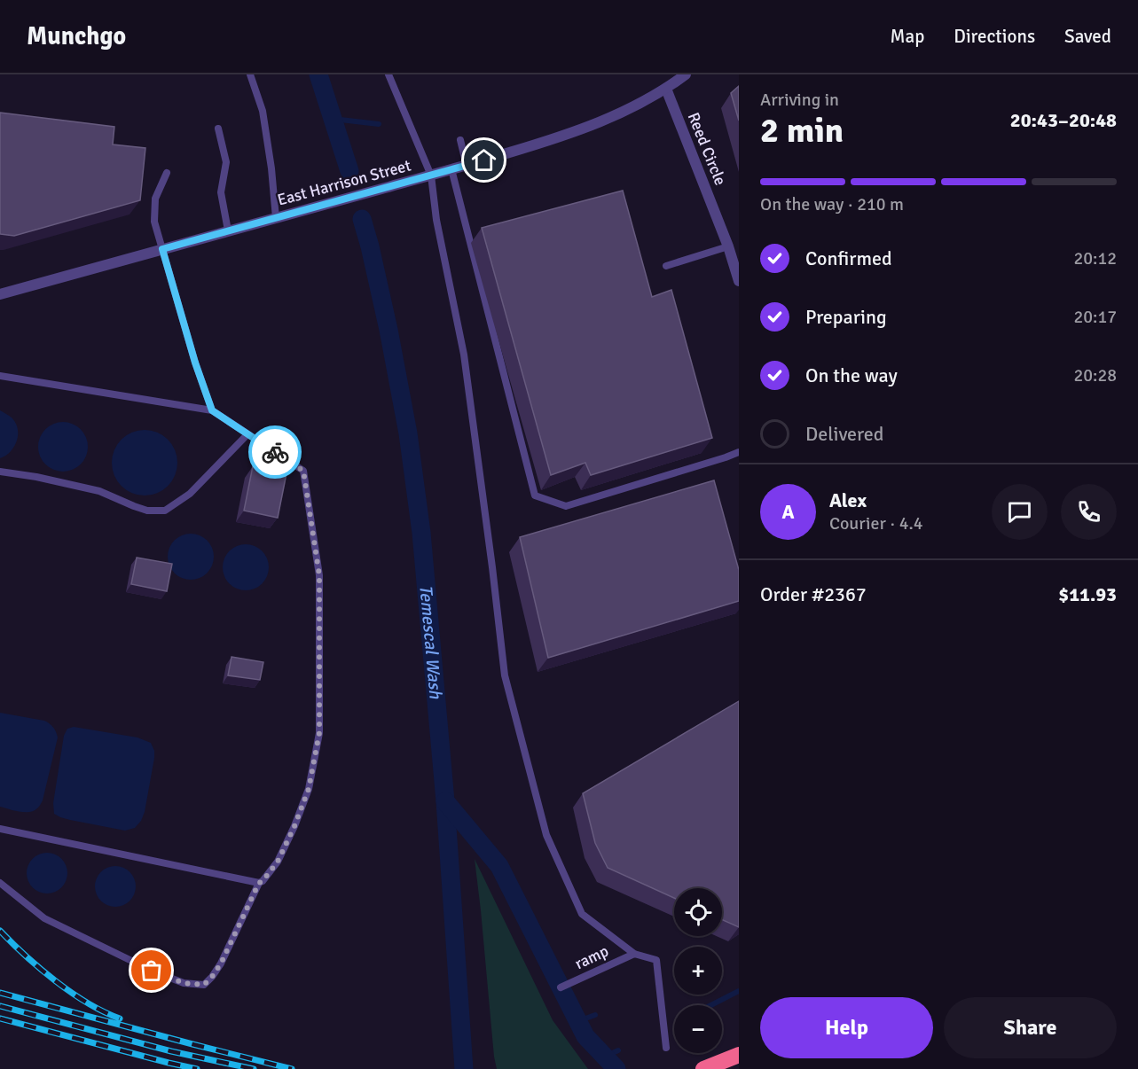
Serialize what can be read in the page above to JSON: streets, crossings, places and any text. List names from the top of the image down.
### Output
{
  "streets": {
    "street": ["Reed Circle", "East Harrison Street"],
    "lane": ["ramp"]
  },
  "crossings": [
    ["Reed Circle", "East Harrison Street"]
  ],
  "water": ["Temescal Wash"],
  "page": {
    "header": "Munchgo",
    "nav": ["Map", "Directions", "Saved"],
    "heading": ["2 min", "Arriving in", "20:43–20:48"],
    "panel": [
      "Alex",
      "Courier · 4.4",
      "Order #2367",
      "$11.93"
    ],
    "bar": "On the way · 210 m",
    "list": [
      ["Confirmed", "20:12"],
      ["Preparing", "20:17"],
      ["On the way", "20:28"],
      "Delivered"
    ],
    "round": "A",
    "map_buttons": ["+", "−"],
    "buttons": ["Help", "Share"]
  }
}
